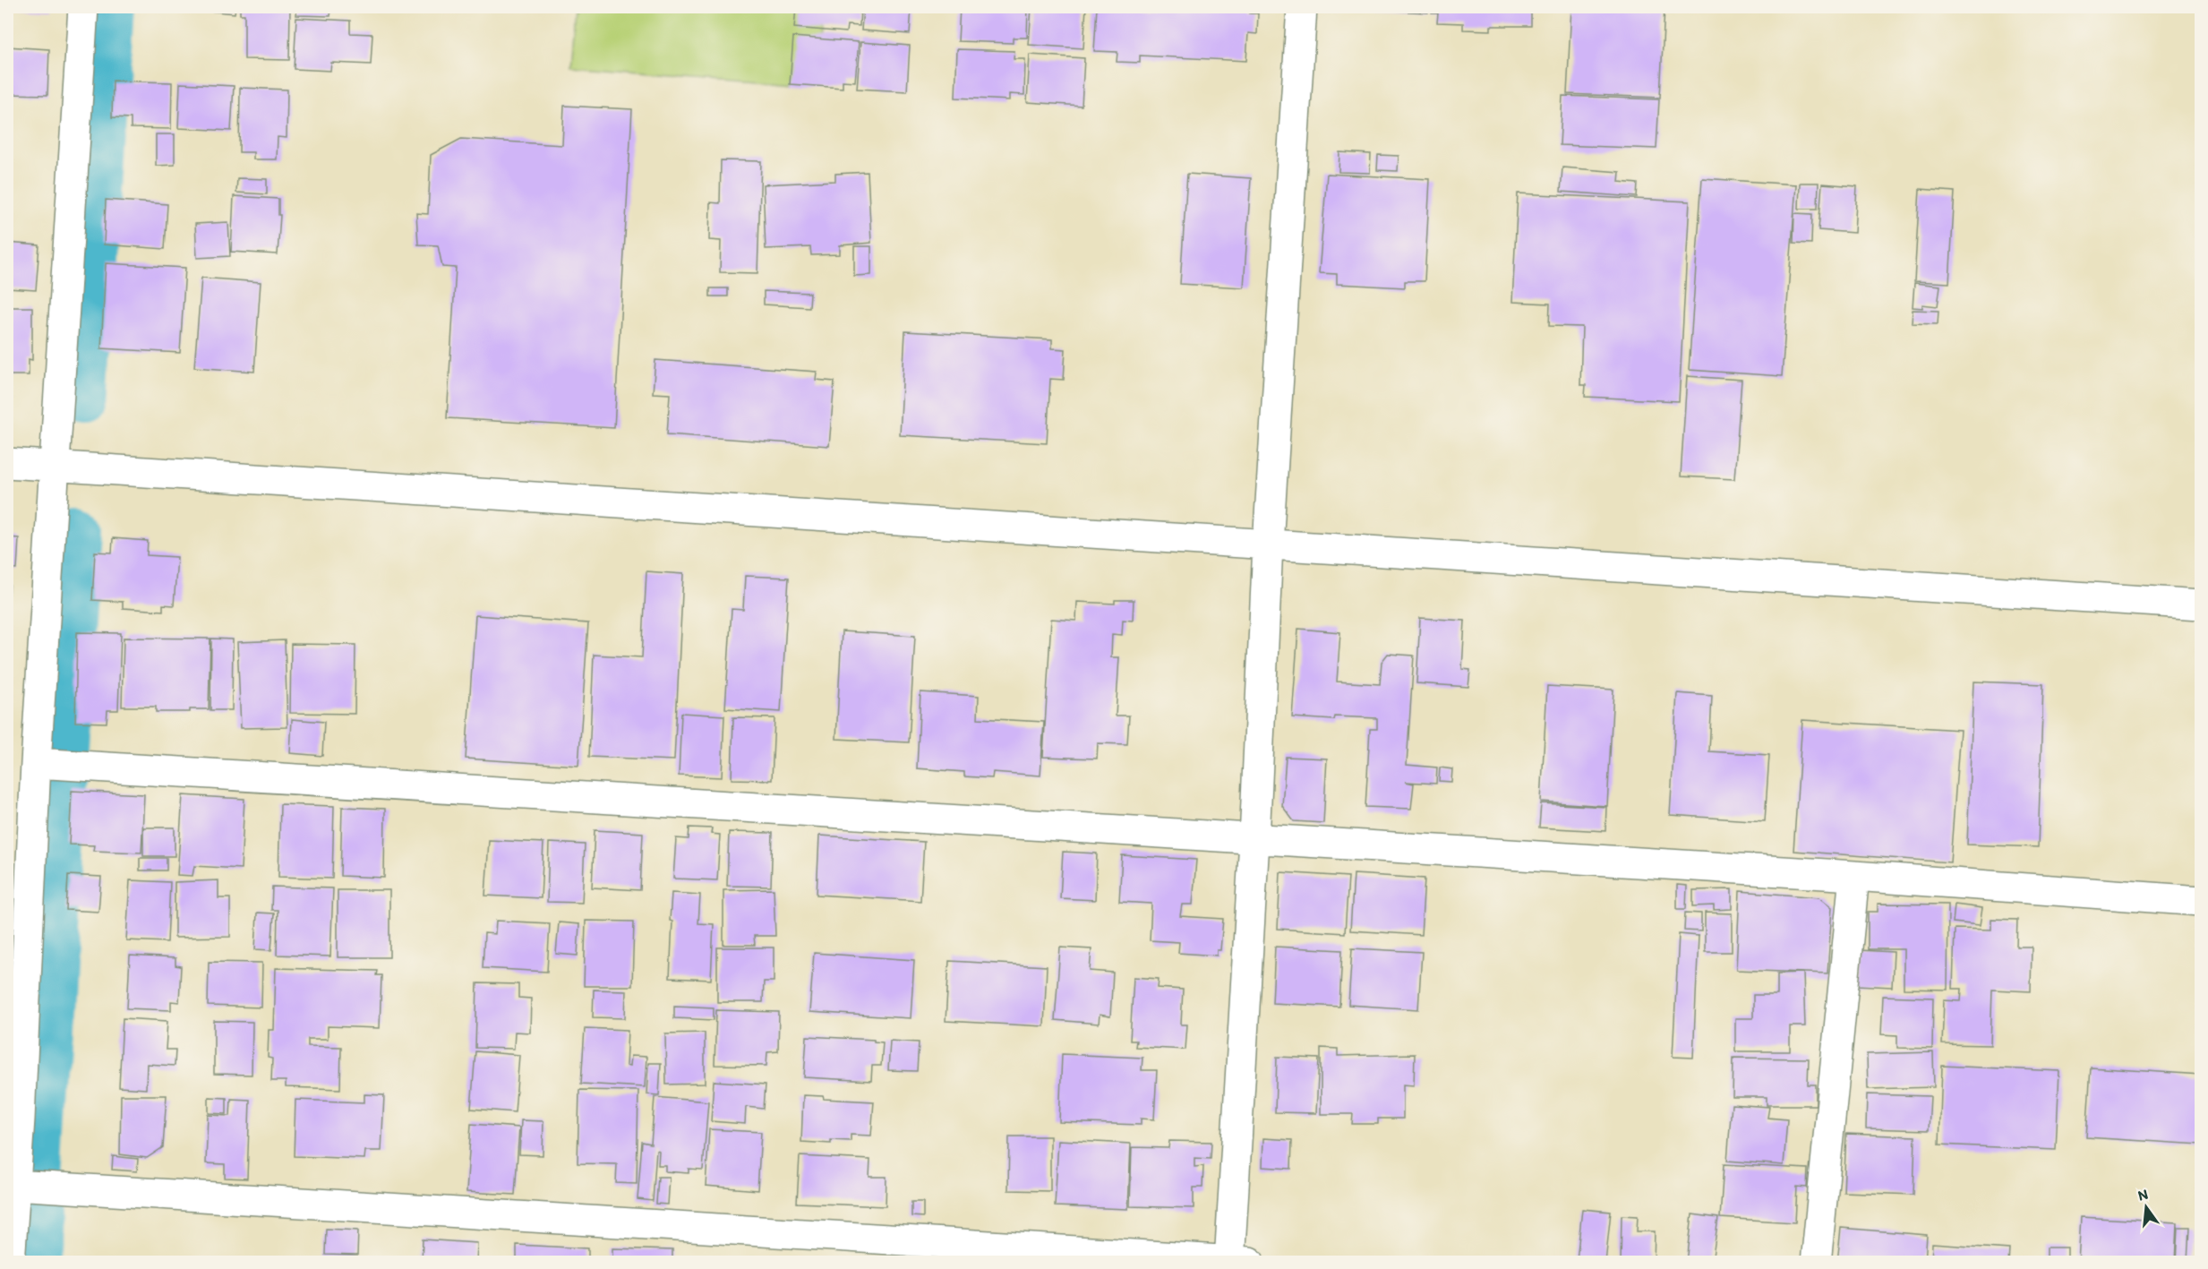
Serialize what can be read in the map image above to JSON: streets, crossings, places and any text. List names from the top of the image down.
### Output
{
  "north": "top"
}
